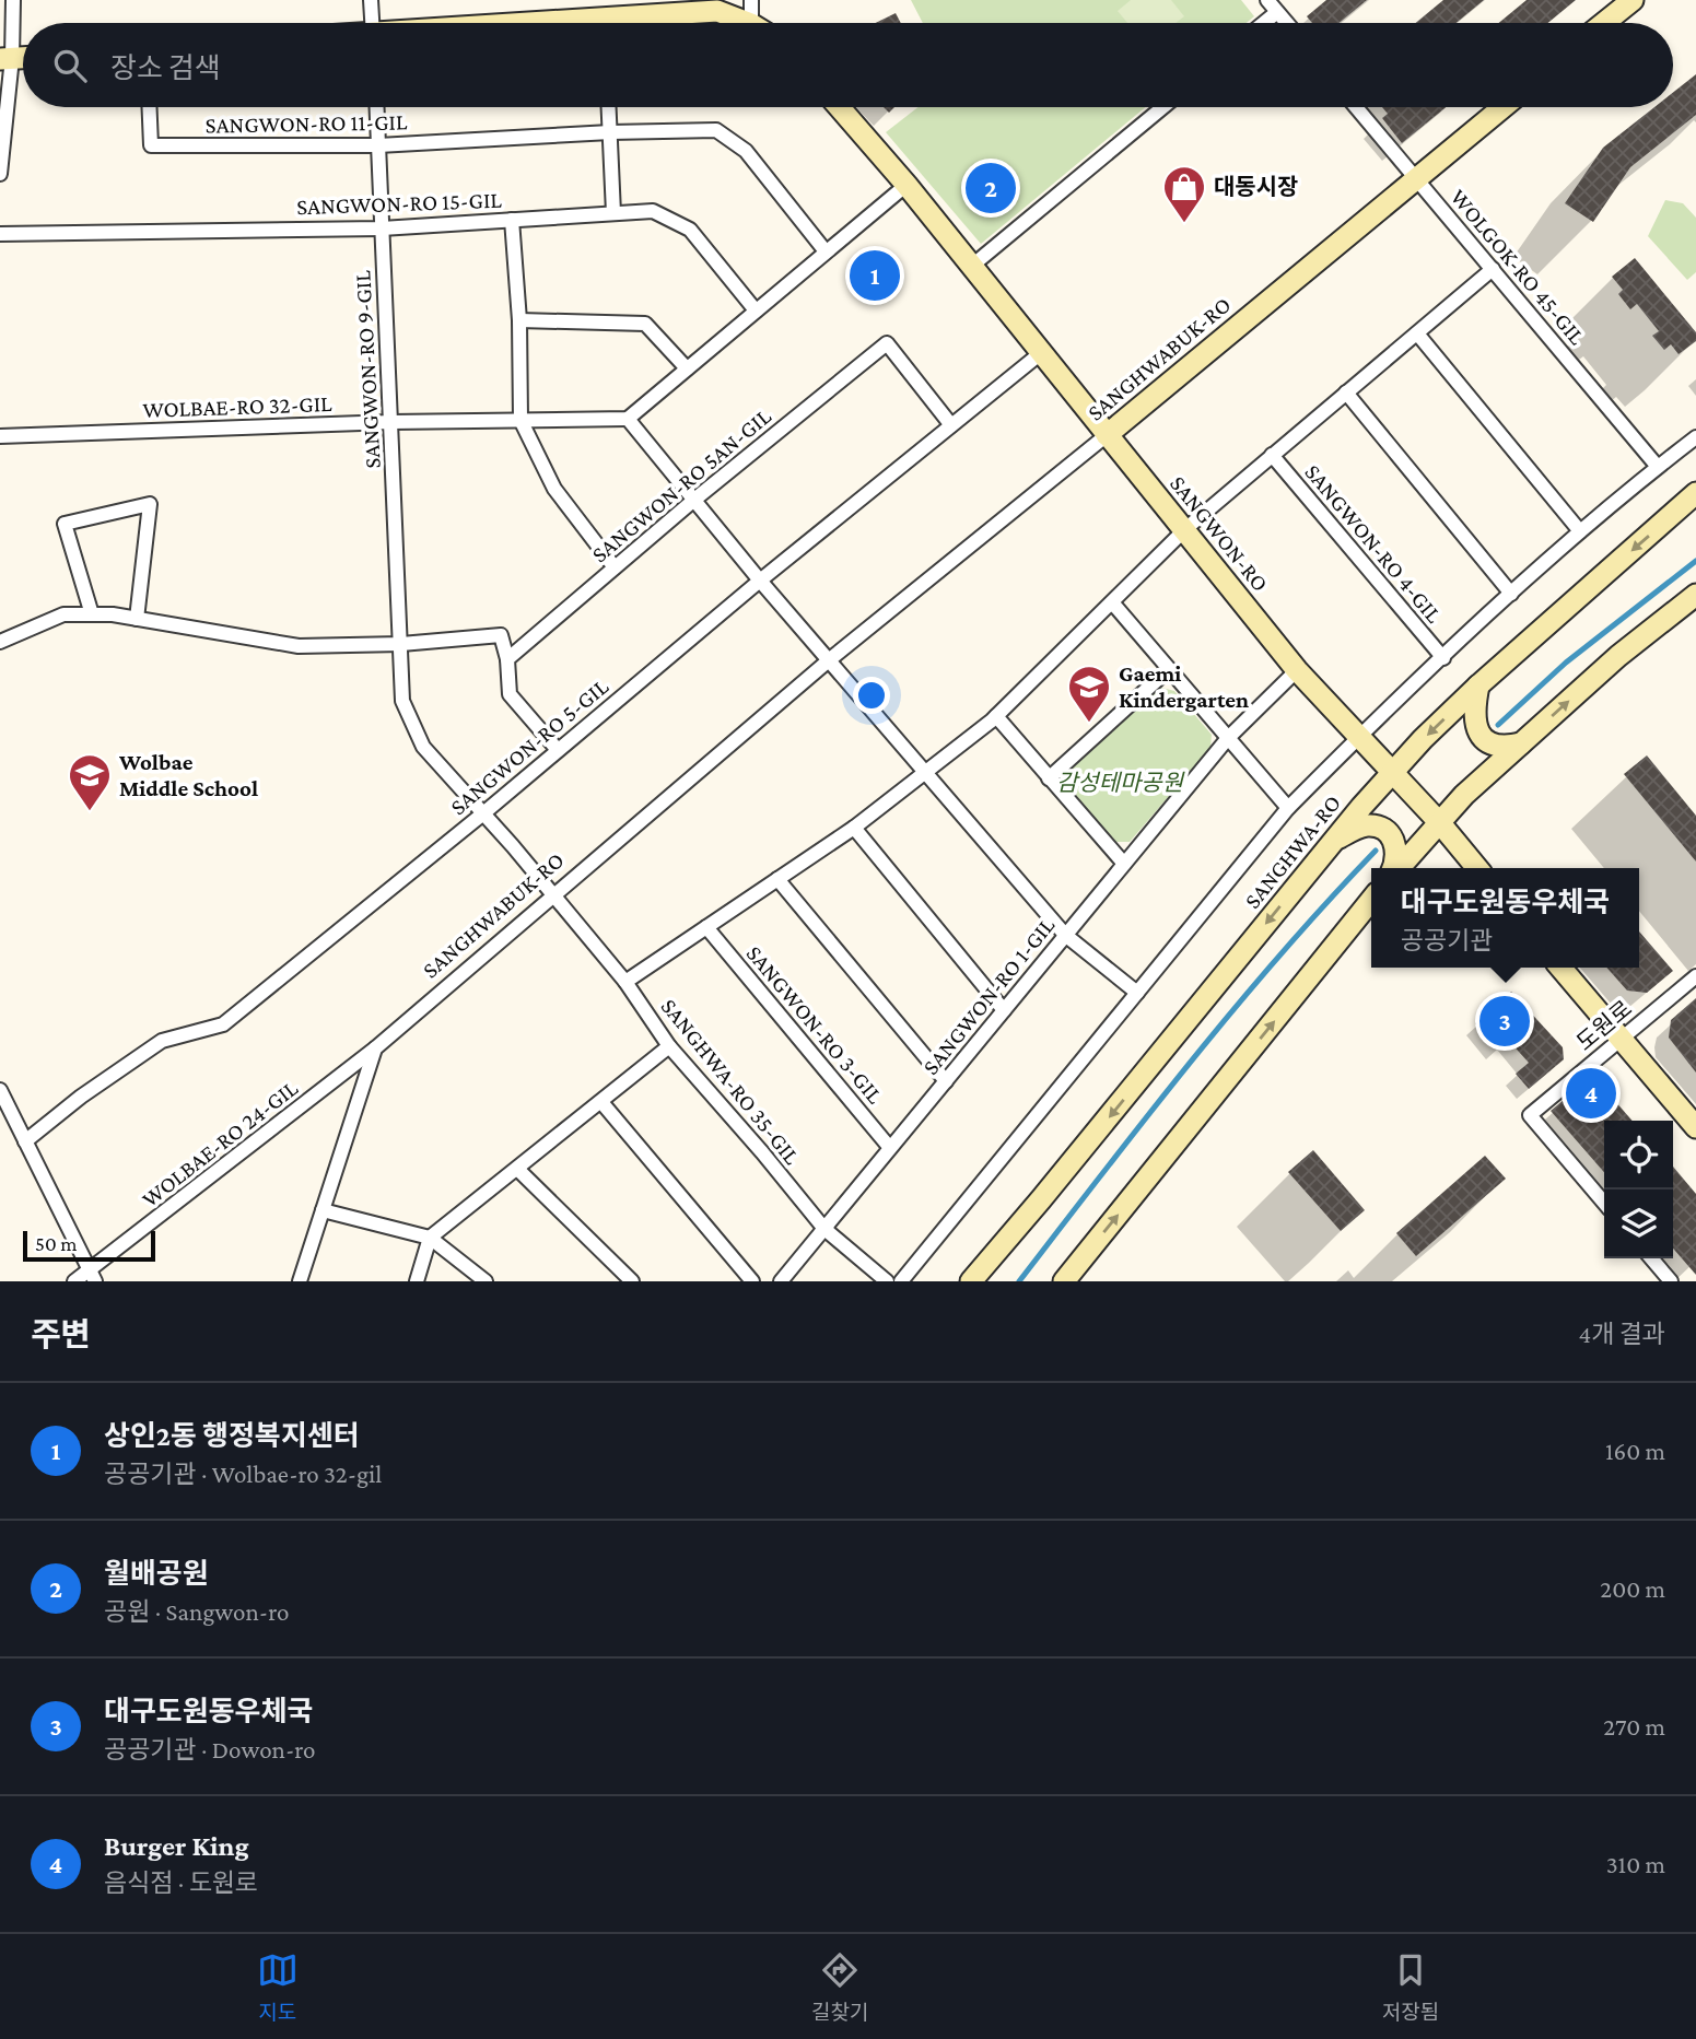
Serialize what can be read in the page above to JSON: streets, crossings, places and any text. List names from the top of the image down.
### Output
{
  "streets": {
    "street": [
      "SANGWON-RO 11-GIL",
      "SANGWON-RO 15-GIL",
      "WOLGOK-RO 45-GIL",
      "SANGHWABUK-RO",
      "SANGWON-RO 9-GIL",
      "WOLBAE-RO 32-GIL",
      "SANGWON-RO 5AN-GIL",
      "SANGWON-RO",
      "SANGWON-RO 4-GIL",
      "SANGWON-RO 5-GIL",
      "SANGHWA-RO",
      "SANGWON-RO 1-GIL",
      "SANGWON-RO 3-GIL",
      "도원로",
      "SANGHWA-RO 35-GIL",
      "WOLBAE-RO 24-GIL"
    ]
  },
  "crossings": [
    ["SANGWON-RO 11-GIL", "SANGWON-RO 9-GIL"],
    ["SANGWON-RO 15-GIL", "SANGWON-RO 9-GIL"],
    ["WOLGOK-RO 45-GIL", "SANGHWABUK-RO"],
    ["WOLGOK-RO 45-GIL", "SANGWON-RO 4-GIL"],
    ["SANGHWABUK-RO", "SANGWON-RO 9-GIL"],
    ["SANGHWABUK-RO", "SANGWON-RO"],
    ["SANGHWABUK-RO", "SANGHWA-RO 35-GIL"],
    ["SANGHWABUK-RO", "WOLBAE-RO 24-GIL"],
    ["SANGWON-RO 9-GIL", "WOLBAE-RO 32-GIL"],
    ["SANGWON-RO 9-GIL", "SANGWON-RO 5-GIL"],
    ["SANGWON-RO 9-GIL", "SANGHWA-RO 35-GIL"],
    ["SANGWON-RO 5AN-GIL", "SANGWON-RO 5-GIL"],
    ["SANGWON-RO", "SANGWON-RO 4-GIL"],
    ["SANGWON-RO", "SANGWON-RO 5-GIL"],
    ["SANGWON-RO", "SANGHWA-RO"],
    ["SANGWON-RO", "SANGWON-RO 1-GIL"],
    ["SANGWON-RO 1-GIL", "SANGWON-RO 3-GIL"],
    ["SANGWON-RO 1-GIL", "SANGHWA-RO 35-GIL"]
  ],
  "parks": ["감성테마공원"],
  "places": {
    "shop": ["대동시장"],
    "school or university": ["Gaemi Kindergarten", "Wolbae Middle School"]
  },
  "scale_bar": "50 m",
  "page": {
    "search": "장소 검색",
    "pins": [
      "2",
      "1",
      "3",
      "4"
    ],
    "popup": ["대구도원동우체국", "공공기관"],
    "scale": "50 m",
    "heading": ["주변", "4개 결과"],
    "list": [
      {
        "mark": "1",
        "name": "상인2동 행정복지센터",
        "note": "공공기관 · Wolbae-ro 32-gil",
        "value": "160 m"
      },
      {
        "mark": "2",
        "name": "월배공원",
        "note": "공원 · Sangwon-ro",
        "value": "200 m"
      },
      {
        "mark": "3",
        "name": "대구도원동우체국",
        "note": "공공기관 · Dowon-ro",
        "value": "270 m"
      },
      {
        "mark": "4",
        "name": "Burger King",
        "note": "음식점 · 도원로",
        "value": "310 m"
      }
    ],
    "nav": ["지도", "길찾기", "저장됨"]
  }
}
